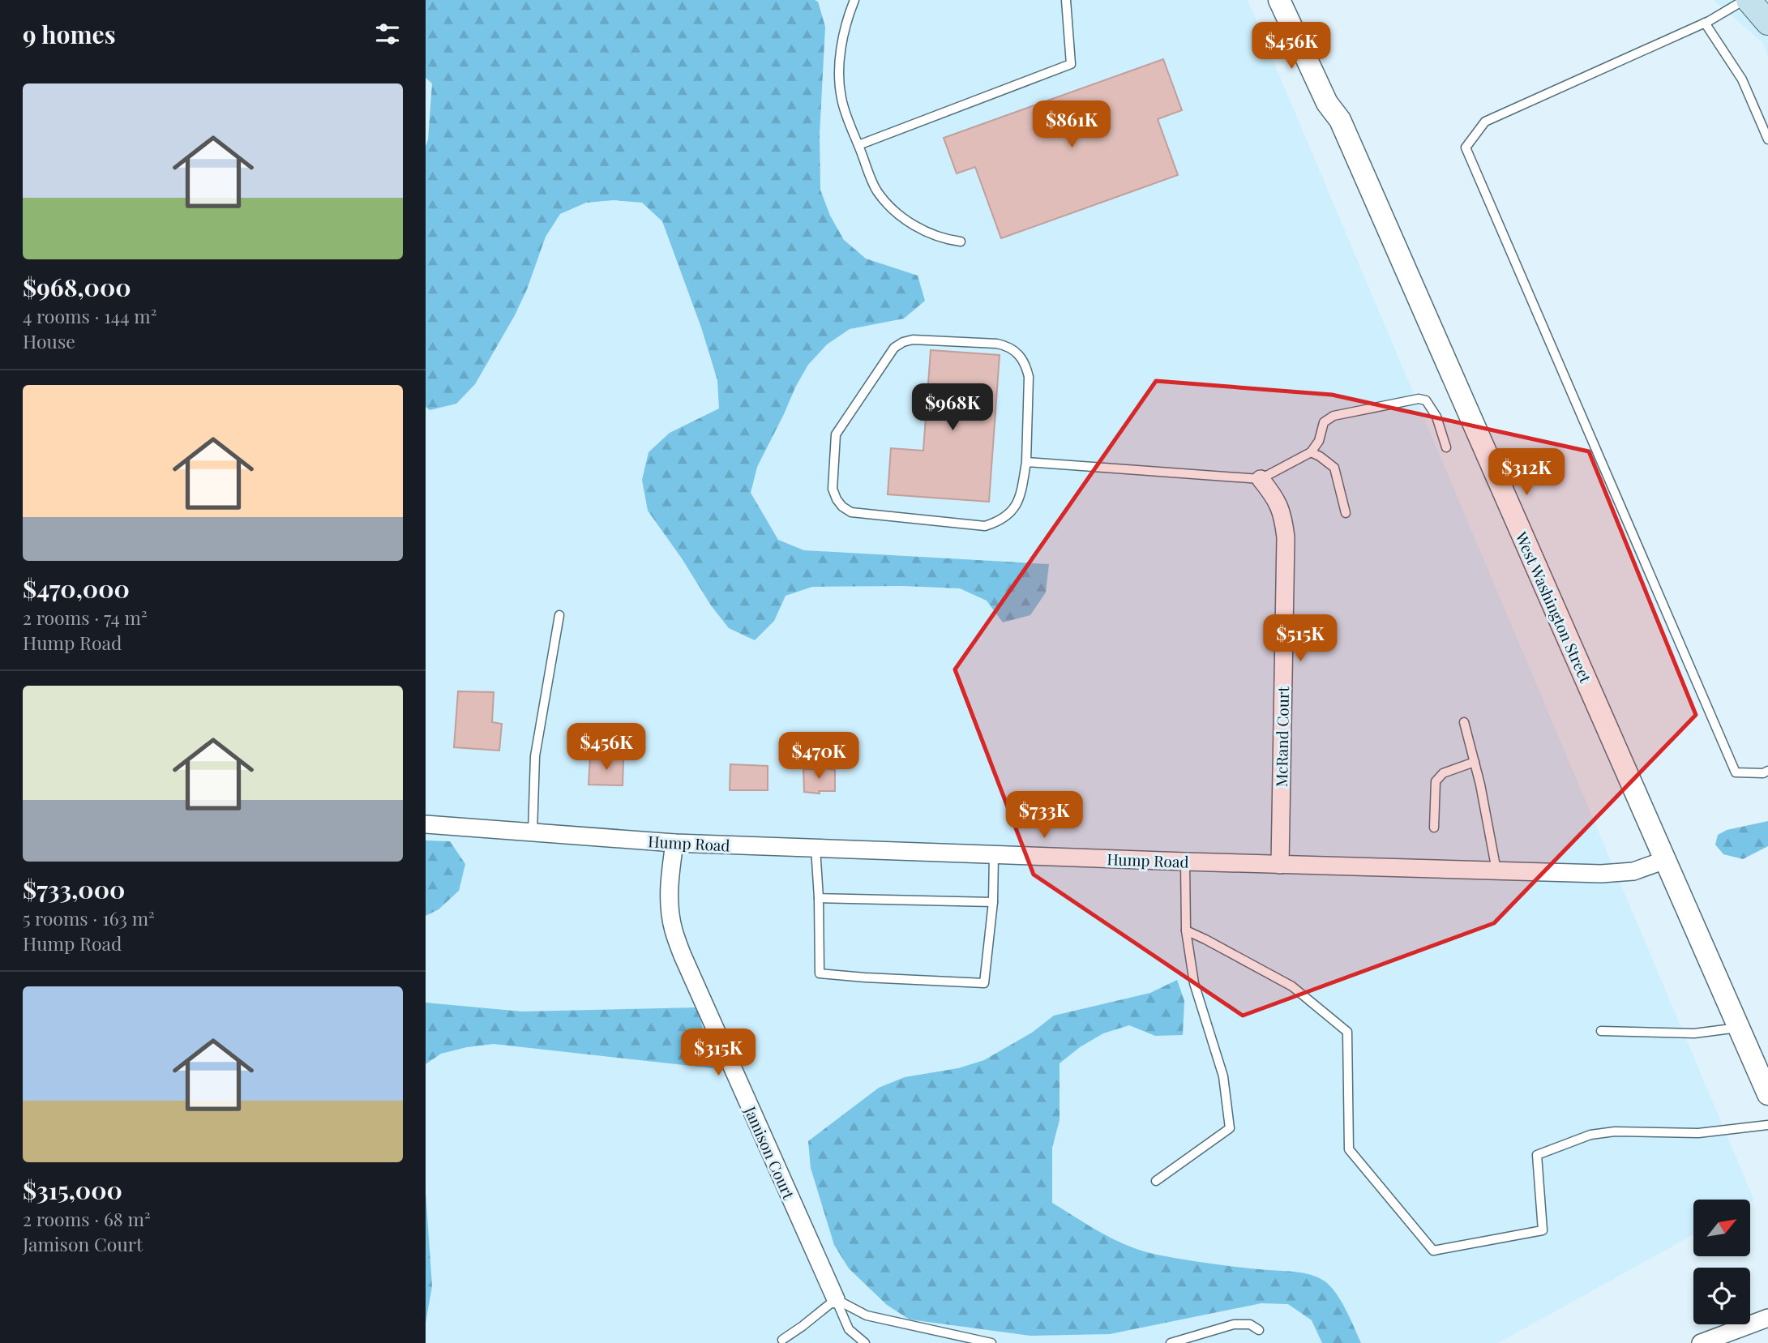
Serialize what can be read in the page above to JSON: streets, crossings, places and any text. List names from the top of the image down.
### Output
{
  "streets": {
    "street": [
      "West Washington Street",
      "McRand Court",
      "Hump Road",
      "Jamison Court"
    ]
  },
  "crossings": [
    ["West Washington Street", "Hump Road"],
    ["McRand Court", "Hump Road"],
    ["Hump Road", "Jamison Court"]
  ],
  "north": "top right",
  "page": {
    "heading": "9 homes",
    "price": [
      "$456K",
      "$861K",
      "$968K",
      "$312K",
      "$515K",
      "$456K",
      "$470K",
      "$733K",
      "$315K"
    ],
    "list": [
      {
        "name": "$968,000",
        "note": "4 rooms · 144 m² · House"
      },
      {
        "name": "$470,000",
        "note": "2 rooms · 74 m² · Hump Road"
      },
      {
        "name": "$733,000",
        "note": "5 rooms · 163 m² · Hump Road"
      },
      {
        "name": "$315,000",
        "note": "2 rooms · 68 m² · Jamison Court"
      }
    ]
  }
}
